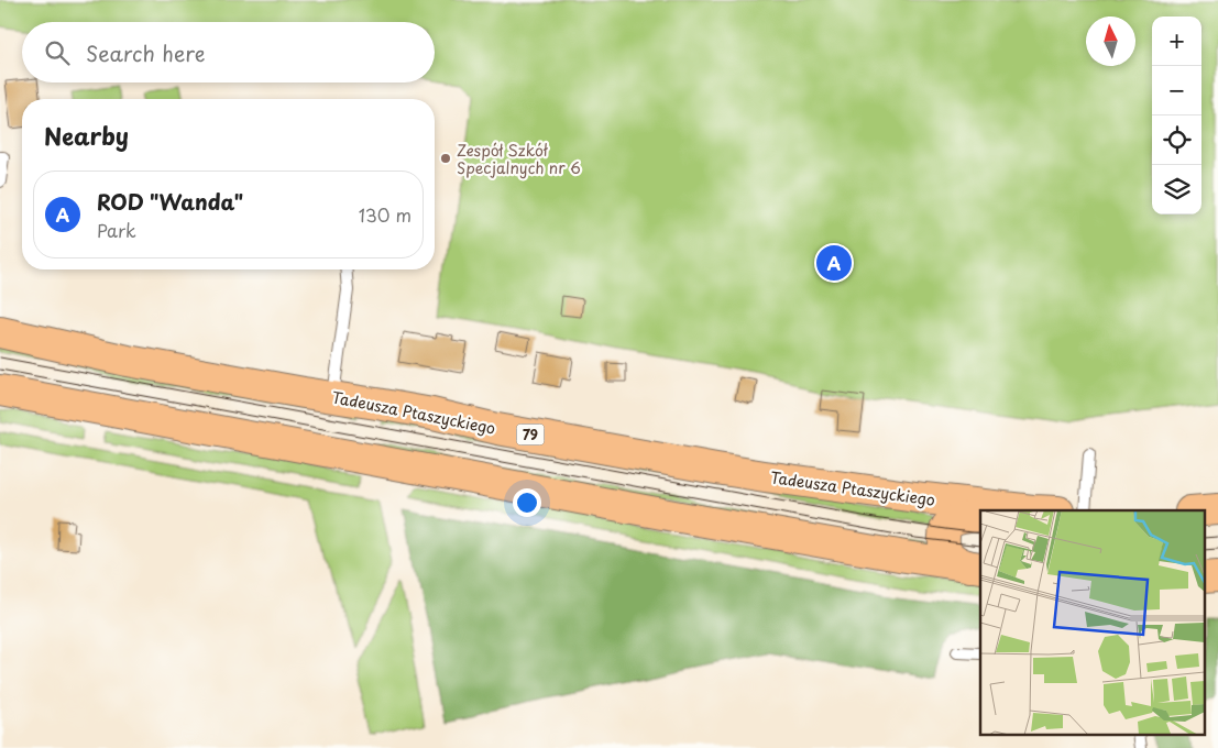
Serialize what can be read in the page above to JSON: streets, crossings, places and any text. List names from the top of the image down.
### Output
{
  "streets": {
    "main road": ["Tadeusza Ptaszyckiego", "79"]
  },
  "places": ["Zespół Szkół Specjalnych nr 6"],
  "north": "top",
  "page": {
    "map_buttons": ["+", "−"],
    "search": "Search here",
    "heading": "Nearby",
    "list": [
      {
        "mark": "A",
        "name": "ROD \"Wanda\"",
        "note": "Park",
        "value": "130 m"
      }
    ],
    "pins": "A"
  }
}
